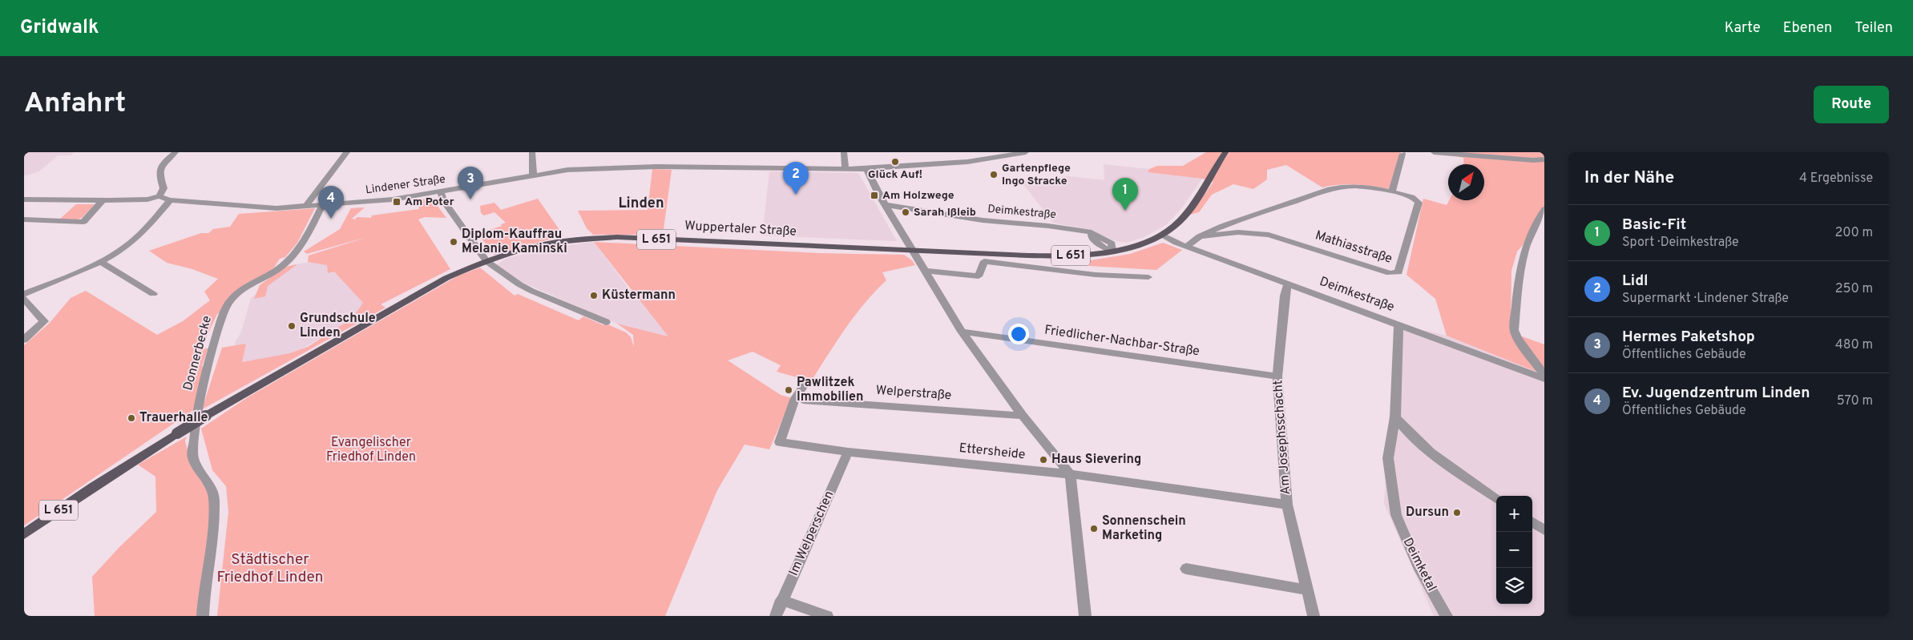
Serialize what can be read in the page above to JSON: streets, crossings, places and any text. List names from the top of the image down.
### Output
{
  "streets": {
    "main road": ["Wuppertaler Straße", "L 651"],
    "street": [
      "Lindener Straße",
      "Deimkestraße",
      "Mathiasstraße",
      "Friedlicher-Nachbar-Straße",
      "Donnerbecke",
      "Welperstraße",
      "Am Josephsschacht",
      "Ettersheide",
      "Im Welperschen",
      "Deimketal"
    ]
  },
  "crossings": [
    ["Lindener Straße", "Donnerbecke"],
    ["Deimkestraße", "Wuppertaler Straße"],
    ["Deimkestraße", "Mathiasstraße"],
    ["Deimkestraße", "Am Josephsschacht"],
    ["Deimkestraße", "Deimketal"],
    ["Friedlicher-Nachbar-Straße", "Am Josephsschacht"],
    ["Am Josephsschacht", "Ettersheide"],
    ["Ettersheide", "Im Welperschen"]
  ],
  "districts": ["Linden"],
  "parks": ["Evangelischer Friedhof Linden", "Städtischer Friedhof Linden"],
  "places": {
    "other": [
      "Glück Auf!",
      "Gartenpflege Ingo Stracke",
      "Sarah Ißleib",
      "Diplom-Kauffrau Melanie Kaminski",
      "Küstermann",
      "Grundschule Linden",
      "Pawlitzek Immobilien",
      "Trauerhalle",
      "Haus Sievering",
      "Dursun",
      "Sonnenschein Marketing"
    ],
    "transit": ["Am Holzwege", "Am Poter"]
  },
  "north": "top right",
  "page": {
    "header": "Gridwalk",
    "nav": ["Karte", "Ebenen", "Teilen"],
    "buttons": "Route",
    "title": "Anfahrt",
    "heading": ["In der Nähe", "4 Ergebnisse"],
    "pins": [
      "2",
      "3",
      "1",
      "4"
    ],
    "list": [
      {
        "mark": "1",
        "name": "Basic-Fit",
        "note": "Sport · Deimkestraße",
        "value": "200 m"
      },
      {
        "mark": "2",
        "name": "Lidl",
        "note": "Supermarkt · Lindener Straße",
        "value": "250 m"
      },
      {
        "mark": "3",
        "name": "Hermes Paketshop",
        "note": "Öffentliches Gebäude",
        "value": "480 m"
      },
      {
        "mark": "4",
        "name": "Ev. Jugendzentrum Linden",
        "note": "Öffentliches Gebäude",
        "value": "570 m"
      }
    ],
    "map_buttons": ["+", "−"]
  }
}
